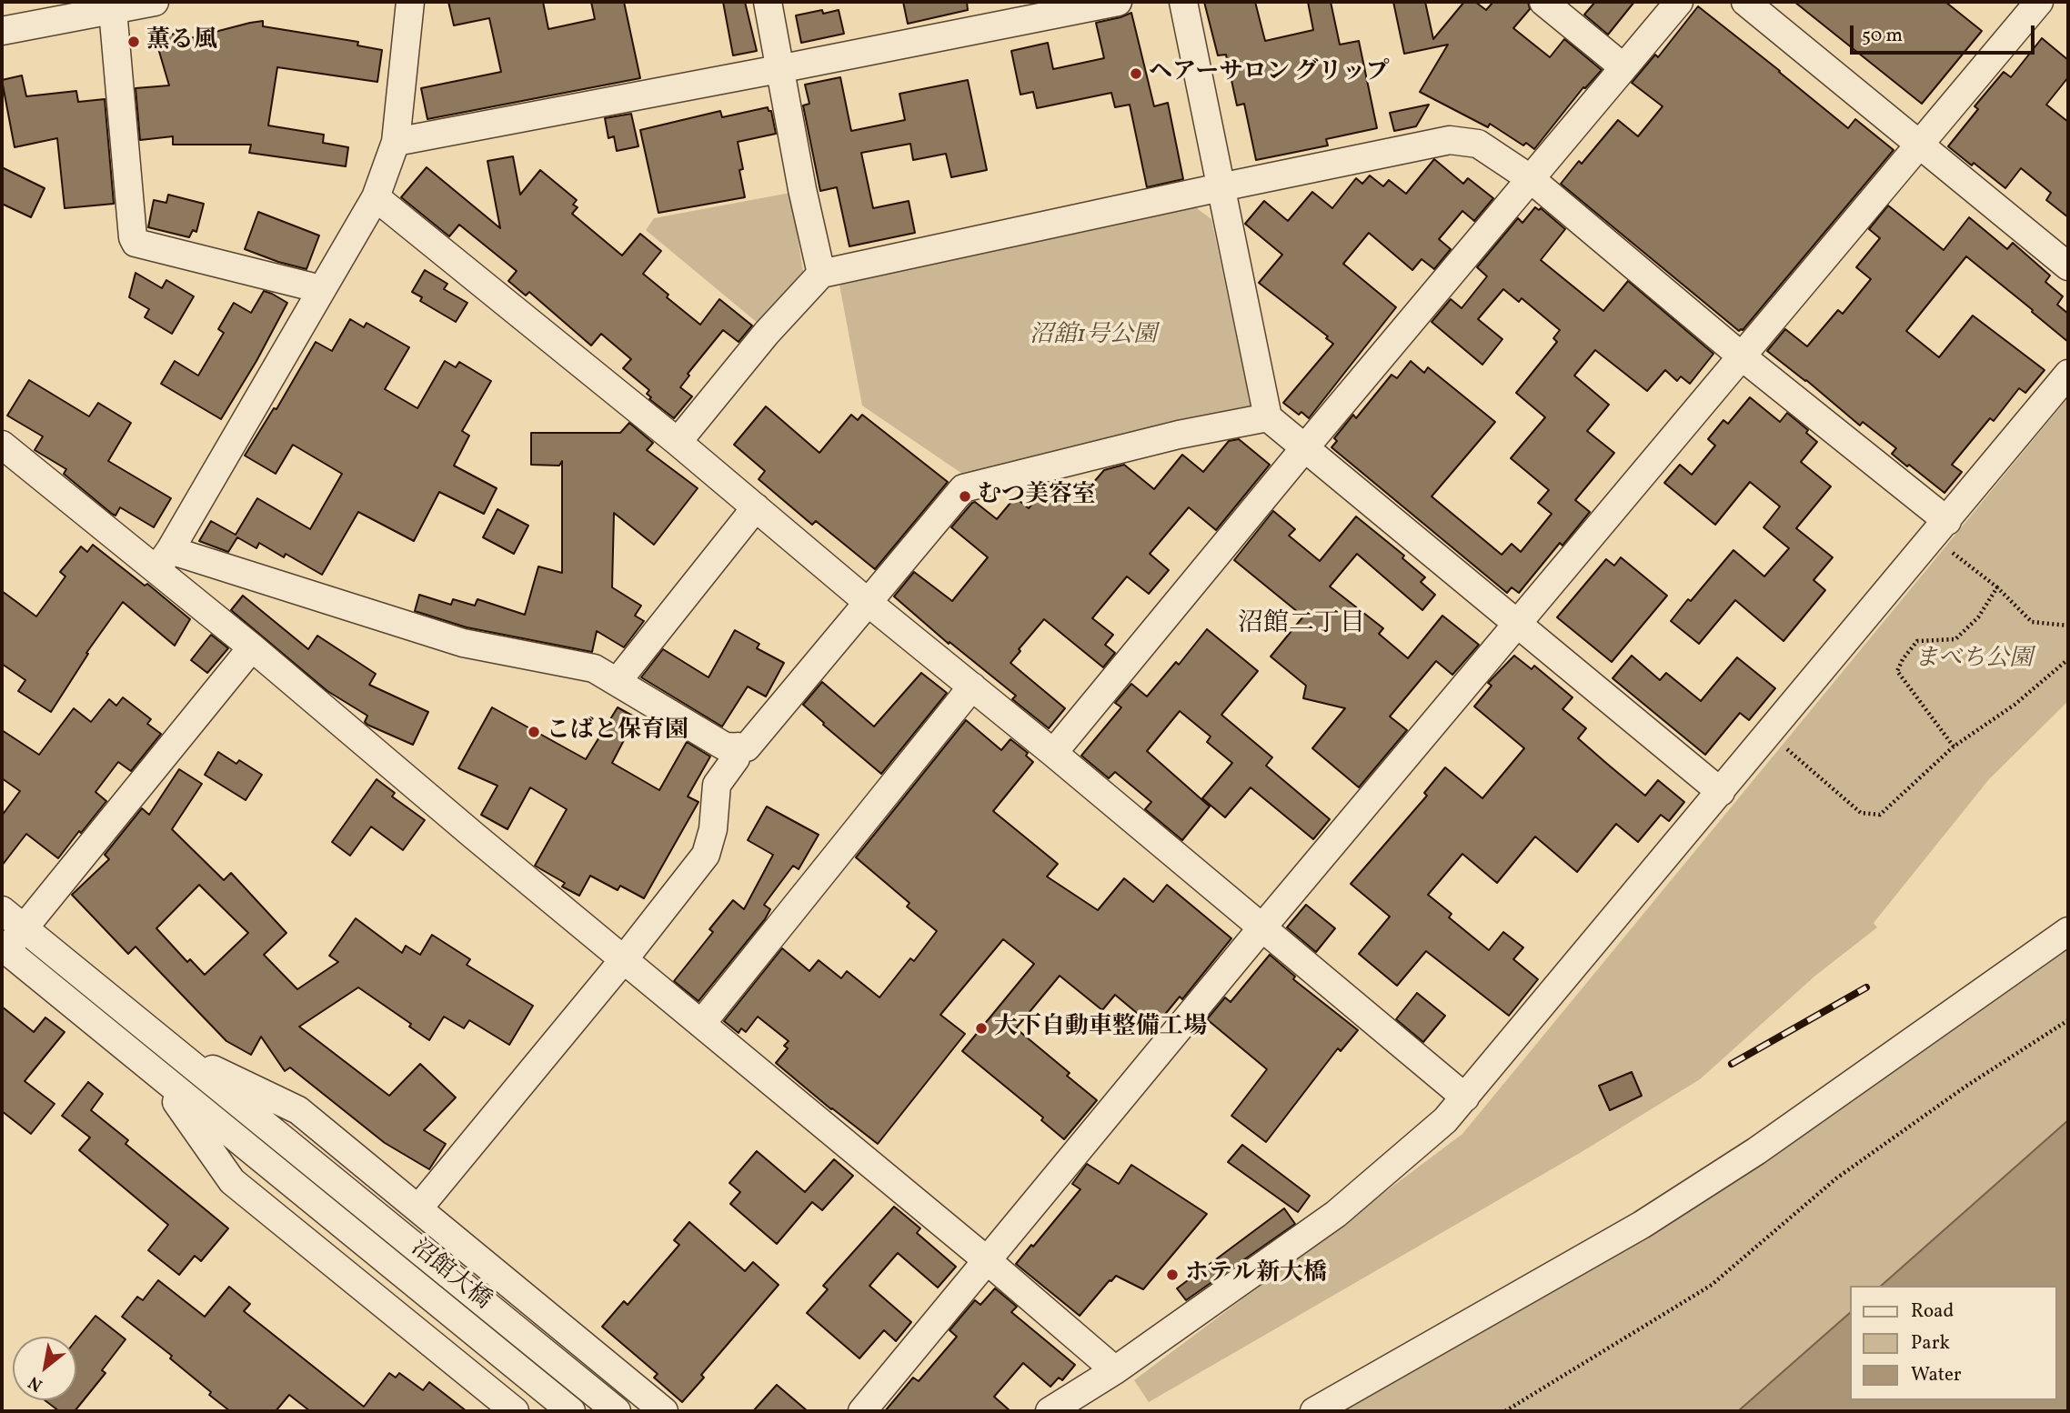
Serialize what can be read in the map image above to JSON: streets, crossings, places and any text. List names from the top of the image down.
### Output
{
  "streets": {
    "street": ["沼館大橋"]
  },
  "districts": ["沼館二丁目"],
  "parks": ["沼舘1号公園", "まべち公園"],
  "places": [
    "薫る風",
    "ヘアーサロン グリップ",
    "むつ美容室",
    "こばと保育園",
    "大下自動車整備工場",
    "ホテル新大橋"
  ],
  "legend": ["Road", "Park", "Water"],
  "scale_bar": "50 m",
  "north": "bottom left"
}
